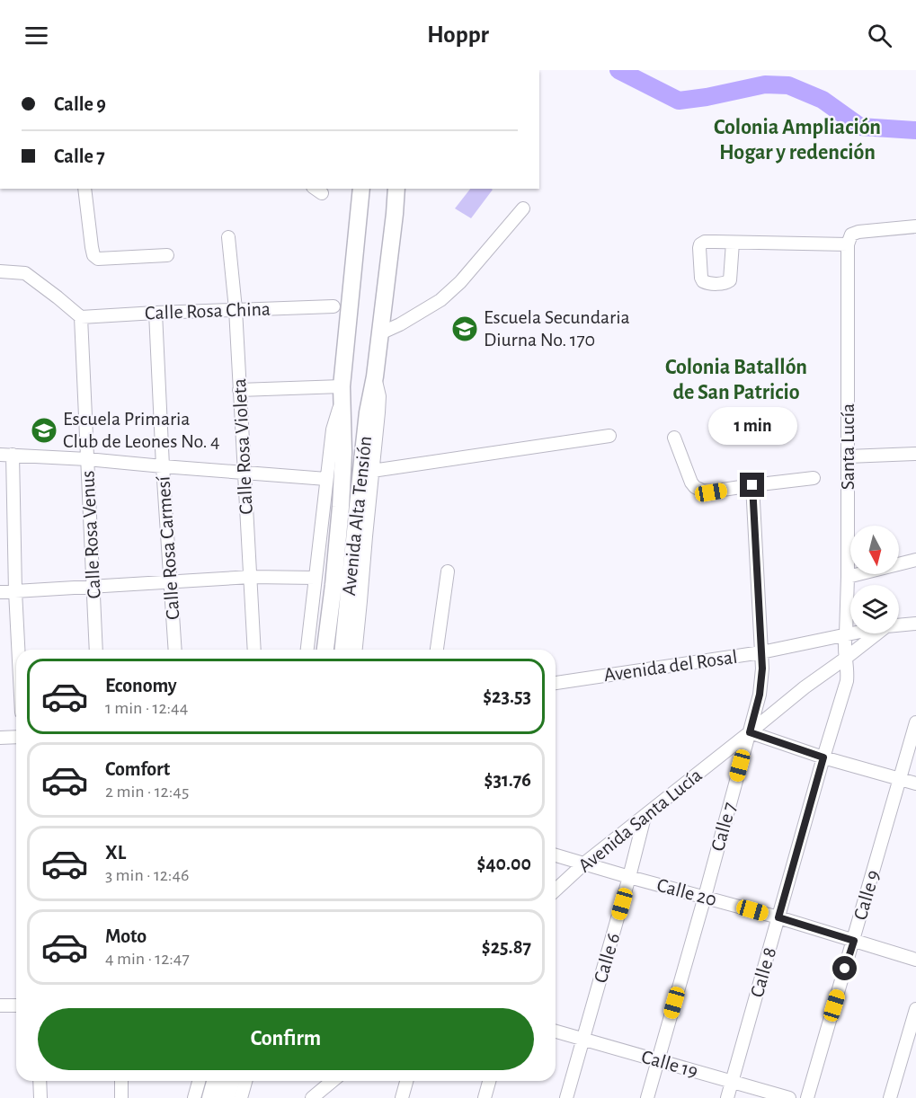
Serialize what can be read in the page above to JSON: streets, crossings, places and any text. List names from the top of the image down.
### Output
{
  "streets": {
    "main road": ["Avenida Alta Tensión"],
    "street": [
      "Calle Rosa China",
      "Calle Rosa Violeta",
      "Santa Lucía",
      "Calle Rosa Venus",
      "Calle Rosa Carmesí",
      "Avenida del Rosal",
      "Avenida Santa Lucía",
      "Calle 7",
      "Calle 20",
      "Calle 9",
      "Calle 6",
      "Calle 8",
      "Calle 19"
    ]
  },
  "crossings": [
    ["Calle Rosa China", "Calle Rosa Violeta"],
    ["Calle Rosa China", "Calle Rosa Venus"],
    ["Calle Rosa China", "Calle Rosa Carmesí"],
    ["Santa Lucía", "Avenida del Rosal"],
    ["Santa Lucía", "Avenida Santa Lucía"],
    ["Santa Lucía", "Calle 8"],
    ["Avenida del Rosal", "Calle 7"],
    ["Avenida Santa Lucía", "Calle 7"],
    ["Avenida Santa Lucía", "Calle 20"],
    ["Avenida Santa Lucía", "Calle 6"],
    ["Avenida Santa Lucía", "Calle 8"],
    ["Calle 7", "Calle 20"],
    ["Calle 7", "Calle 19"],
    ["Calle 20", "Calle 9"],
    ["Calle 20", "Calle 6"],
    ["Calle 20", "Calle 8"],
    ["Calle 6", "Calle 19"],
    ["Calle 8", "Calle 19"]
  ],
  "districts": ["Colonia Ampliación Hogar y redención", "Colonia Batallón de San Patricio"],
  "places": {
    "school or university": ["Escuela Secundaria Diurna No. 170", "Escuela Primaria Club de Leones No. 4"]
  },
  "north": "bottom",
  "page": {
    "header": "Hoppr",
    "banner": ["Calle 9", "Calle 7"],
    "bubble": "1 min",
    "list": [
      {
        "name": "Economy",
        "note": "1 min · 12:44",
        "value": "$23.53"
      },
      {
        "name": "Comfort",
        "note": "2 min · 12:45",
        "value": "$31.76"
      },
      {
        "name": "XL",
        "note": "3 min · 12:46",
        "value": "$40.00"
      },
      {
        "name": "Moto",
        "note": "4 min · 12:47",
        "value": "$25.87"
      }
    ],
    "buttons": "Confirm"
  }
}
